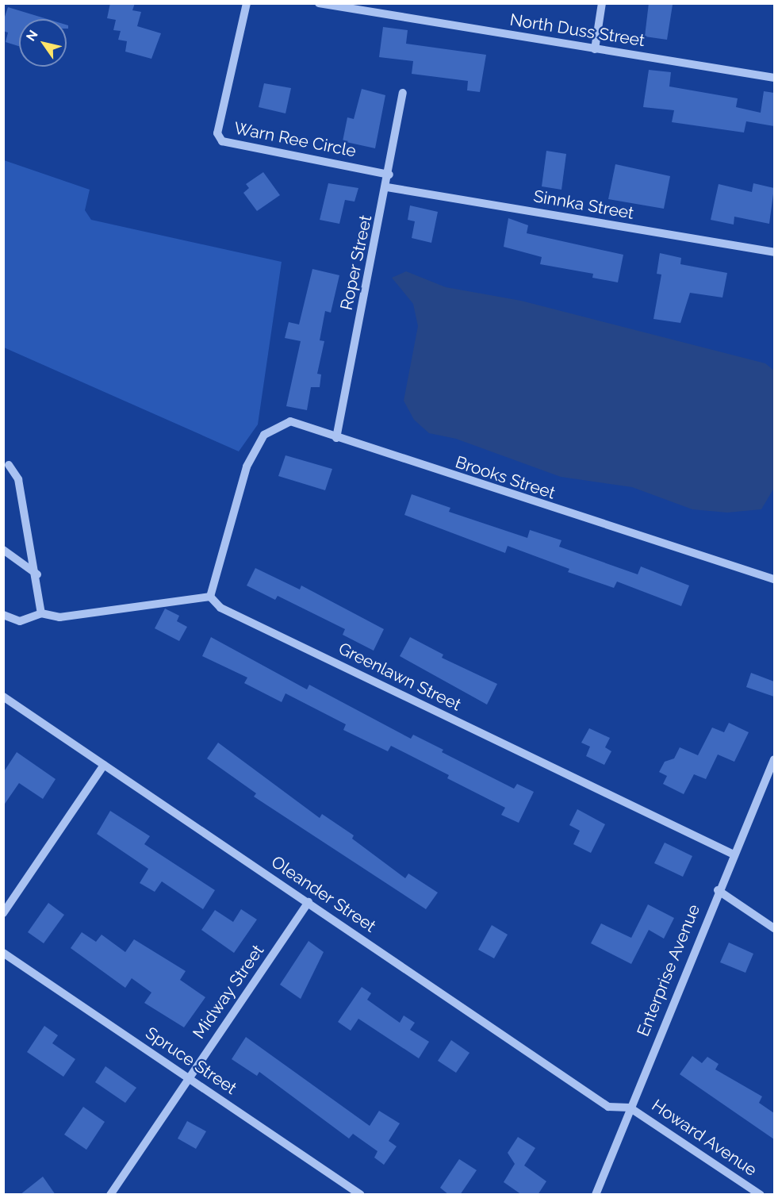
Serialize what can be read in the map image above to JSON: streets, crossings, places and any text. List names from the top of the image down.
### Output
{
  "streets": {
    "street": [
      "North Duss Street",
      "Warn Ree Circle",
      "Sinnka Street",
      "Roper Street",
      "Brooks Street",
      "Greenlawn Street",
      "Oleander Street",
      "Enterprise Avenue",
      "Midway Street",
      "Spruce Street",
      "Howard Avenue"
    ]
  },
  "crossings": [
    ["Warn Ree Circle", "Roper Street"],
    ["Sinnka Street", "Roper Street"],
    ["Roper Street", "Brooks Street"],
    ["Brooks Street", "Greenlawn Street"],
    ["Greenlawn Street", "Enterprise Avenue"],
    ["Oleander Street", "Enterprise Avenue"],
    ["Oleander Street", "Midway Street"],
    ["Oleander Street", "Howard Avenue"],
    ["Enterprise Avenue", "Howard Avenue"],
    ["Midway Street", "Spruce Street"]
  ],
  "north": "top left"
}
